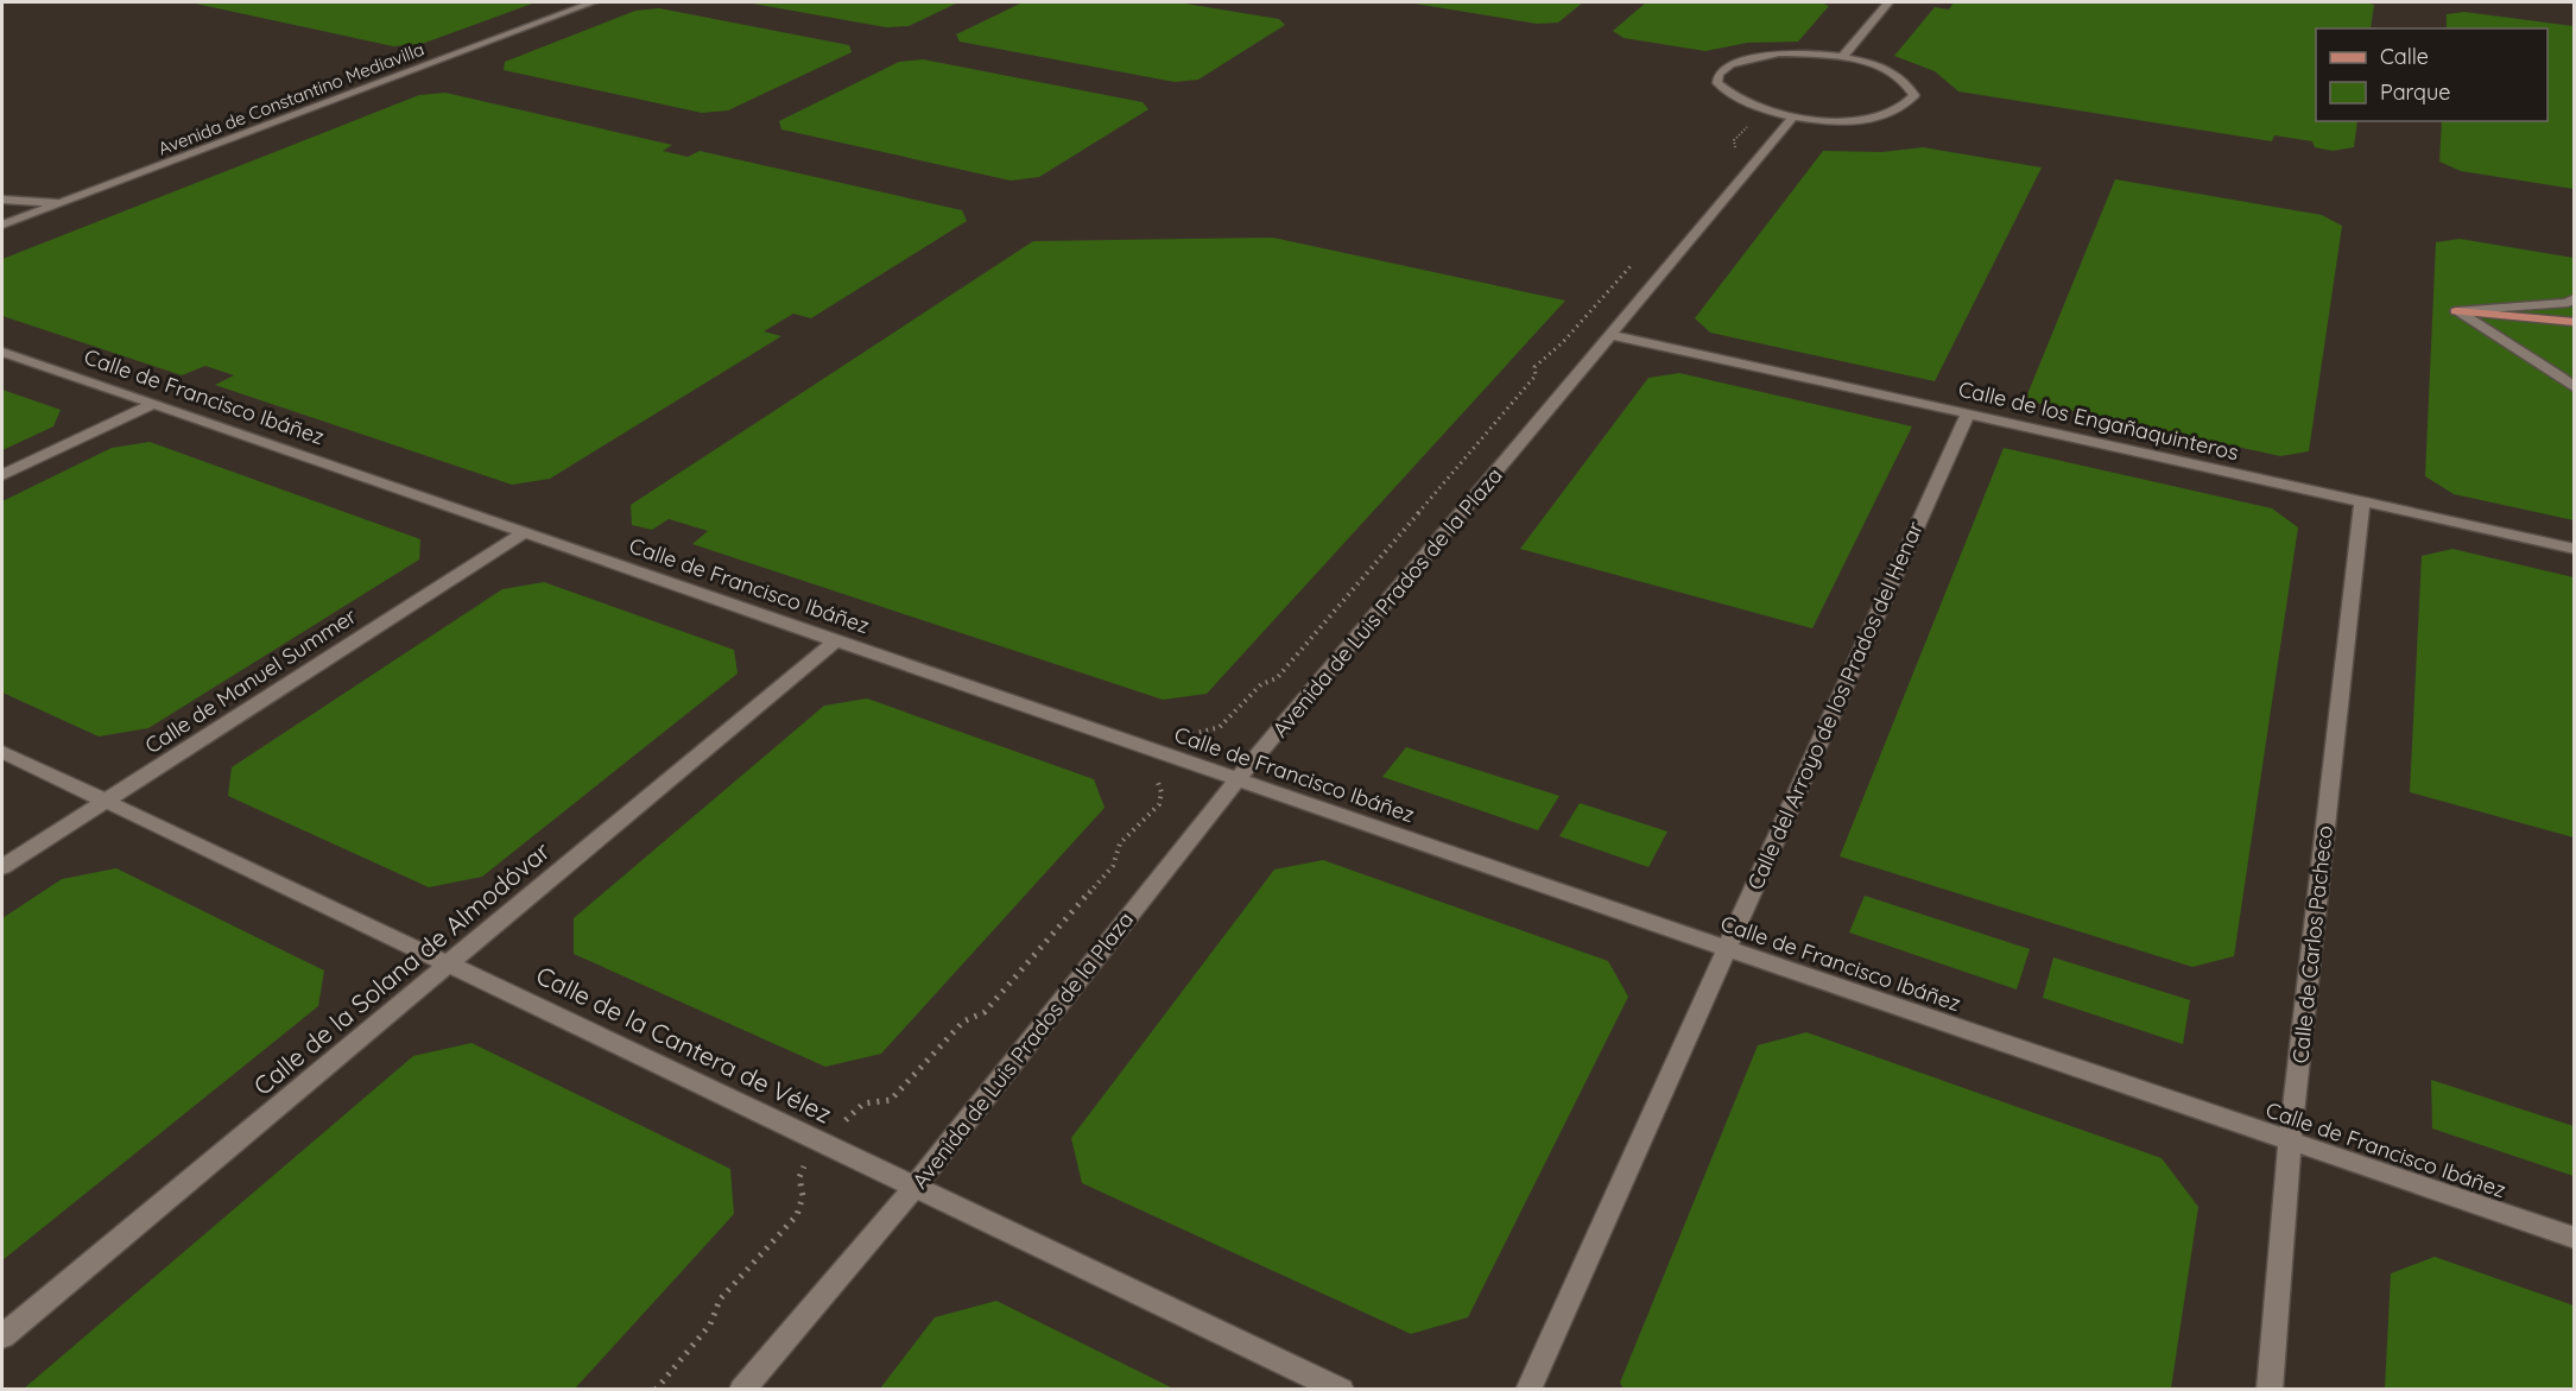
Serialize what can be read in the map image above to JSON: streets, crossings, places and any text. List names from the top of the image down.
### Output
{
  "streets": {
    "street": [
      "Avenida de Constantino Mediavilla",
      "Calle de Francisco Ibáñez",
      "Calle de los Engañaquinteros",
      "Avenida de Luis Prados de la Plaza",
      "Calle de Manuel Summer",
      "Calle del Arroyo de los Prados del Henar",
      "Calle de Carlos Pacheco",
      "Calle de la Solana de Almodóvar",
      "Calle de la Cantera de Vélez"
    ]
  },
  "crossings": [
    ["Calle de Francisco Ibáñez", "Avenida de Luis Prados de la Plaza"],
    ["Calle de Francisco Ibáñez", "Calle de Manuel Summer"],
    ["Calle de Francisco Ibáñez", "Calle del Arroyo de los Prados del Henar"],
    ["Calle de Francisco Ibáñez", "Calle de Carlos Pacheco"],
    ["Calle de Francisco Ibáñez", "Calle de la Solana de Almodóvar"],
    ["Calle de los Engañaquinteros", "Avenida de Luis Prados de la Plaza"],
    ["Calle de los Engañaquinteros", "Calle del Arroyo de los Prados del Henar"],
    ["Calle de los Engañaquinteros", "Calle de Carlos Pacheco"],
    ["Avenida de Luis Prados de la Plaza", "Calle de la Cantera de Vélez"],
    ["Calle de Manuel Summer", "Calle de la Cantera de Vélez"],
    ["Calle de la Solana de Almodóvar", "Calle de la Cantera de Vélez"]
  ],
  "legend": ["Calle", "Parque"]
}
